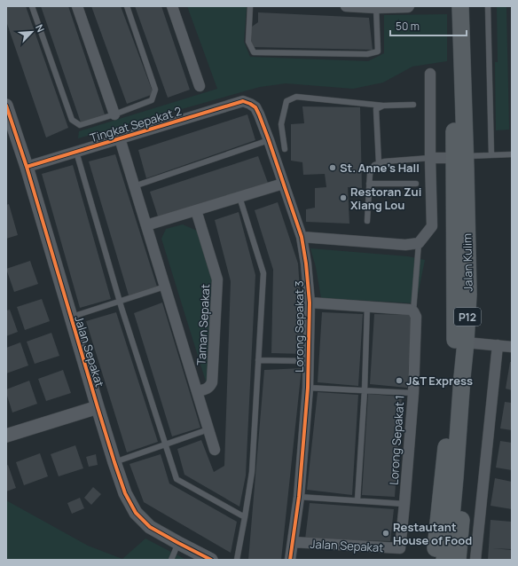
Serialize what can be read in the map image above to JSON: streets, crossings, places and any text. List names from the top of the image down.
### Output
{
  "streets": {
    "main road": ["Jalan Kulim", "P12"],
    "street": [
      "Tingkat Sepakat 2",
      "Taman Sepakat",
      "Lorong Sepakat 3",
      "Jalan Sepakat",
      "Lorong Sepakat 1"
    ]
  },
  "crossings": [
    ["Tingkat Sepakat 2", "Taman Sepakat"],
    ["Tingkat Sepakat 2", "Lorong Sepakat 3"],
    ["Tingkat Sepakat 2", "Jalan Sepakat"],
    ["Lorong Sepakat 3", "Jalan Sepakat"],
    ["Jalan Sepakat", "Lorong Sepakat 1"]
  ],
  "places": [
    "St. Anne's Hall",
    "Restoran Zui Xiang Lou",
    "J&T Express",
    "Restautant House of Food"
  ],
  "scale_bar": "50 m",
  "north": "top right"
}
